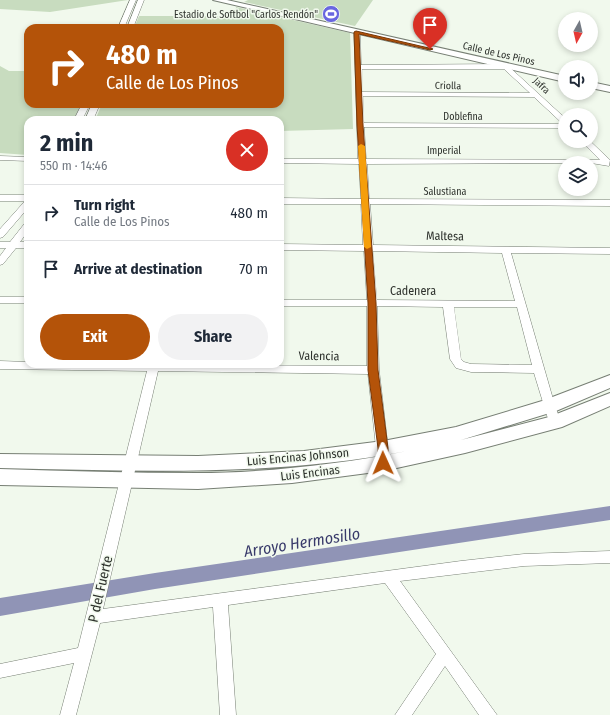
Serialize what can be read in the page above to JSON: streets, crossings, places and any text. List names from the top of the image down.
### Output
{
  "streets": {
    "main road": ["Luis Encinas"],
    "street": [
      "Calle de Los Pinos",
      "Criolla",
      "Jafra",
      "Doblefina",
      "Imperial",
      "Salustiana",
      "Maltesa",
      "Cadenera",
      "Valencia",
      "P del Fuerte"
    ]
  },
  "crossings": [
    ["Calle de Los Pinos", "Jafra"],
    ["Criolla", "Jafra"],
    ["Luis Encinas", "P del Fuerte"]
  ],
  "water": ["Arroyo Hermosillo"],
  "places": {
    "sports": ["Estadio de Softbol \"Carlos Rendón\""]
  },
  "north": "bottom",
  "page": {
    "turn": ["480 m", "Calle de Los Pinos"],
    "heading": ["2 min", "550 m · 14:46"],
    "list": [
      {
        "name": "Turn right",
        "note": "Calle de Los Pinos",
        "value": "480 m"
      },
      {
        "name": "Arrive at destination",
        "value": "70 m"
      }
    ],
    "buttons": ["Exit", "Share"]
  }
}
